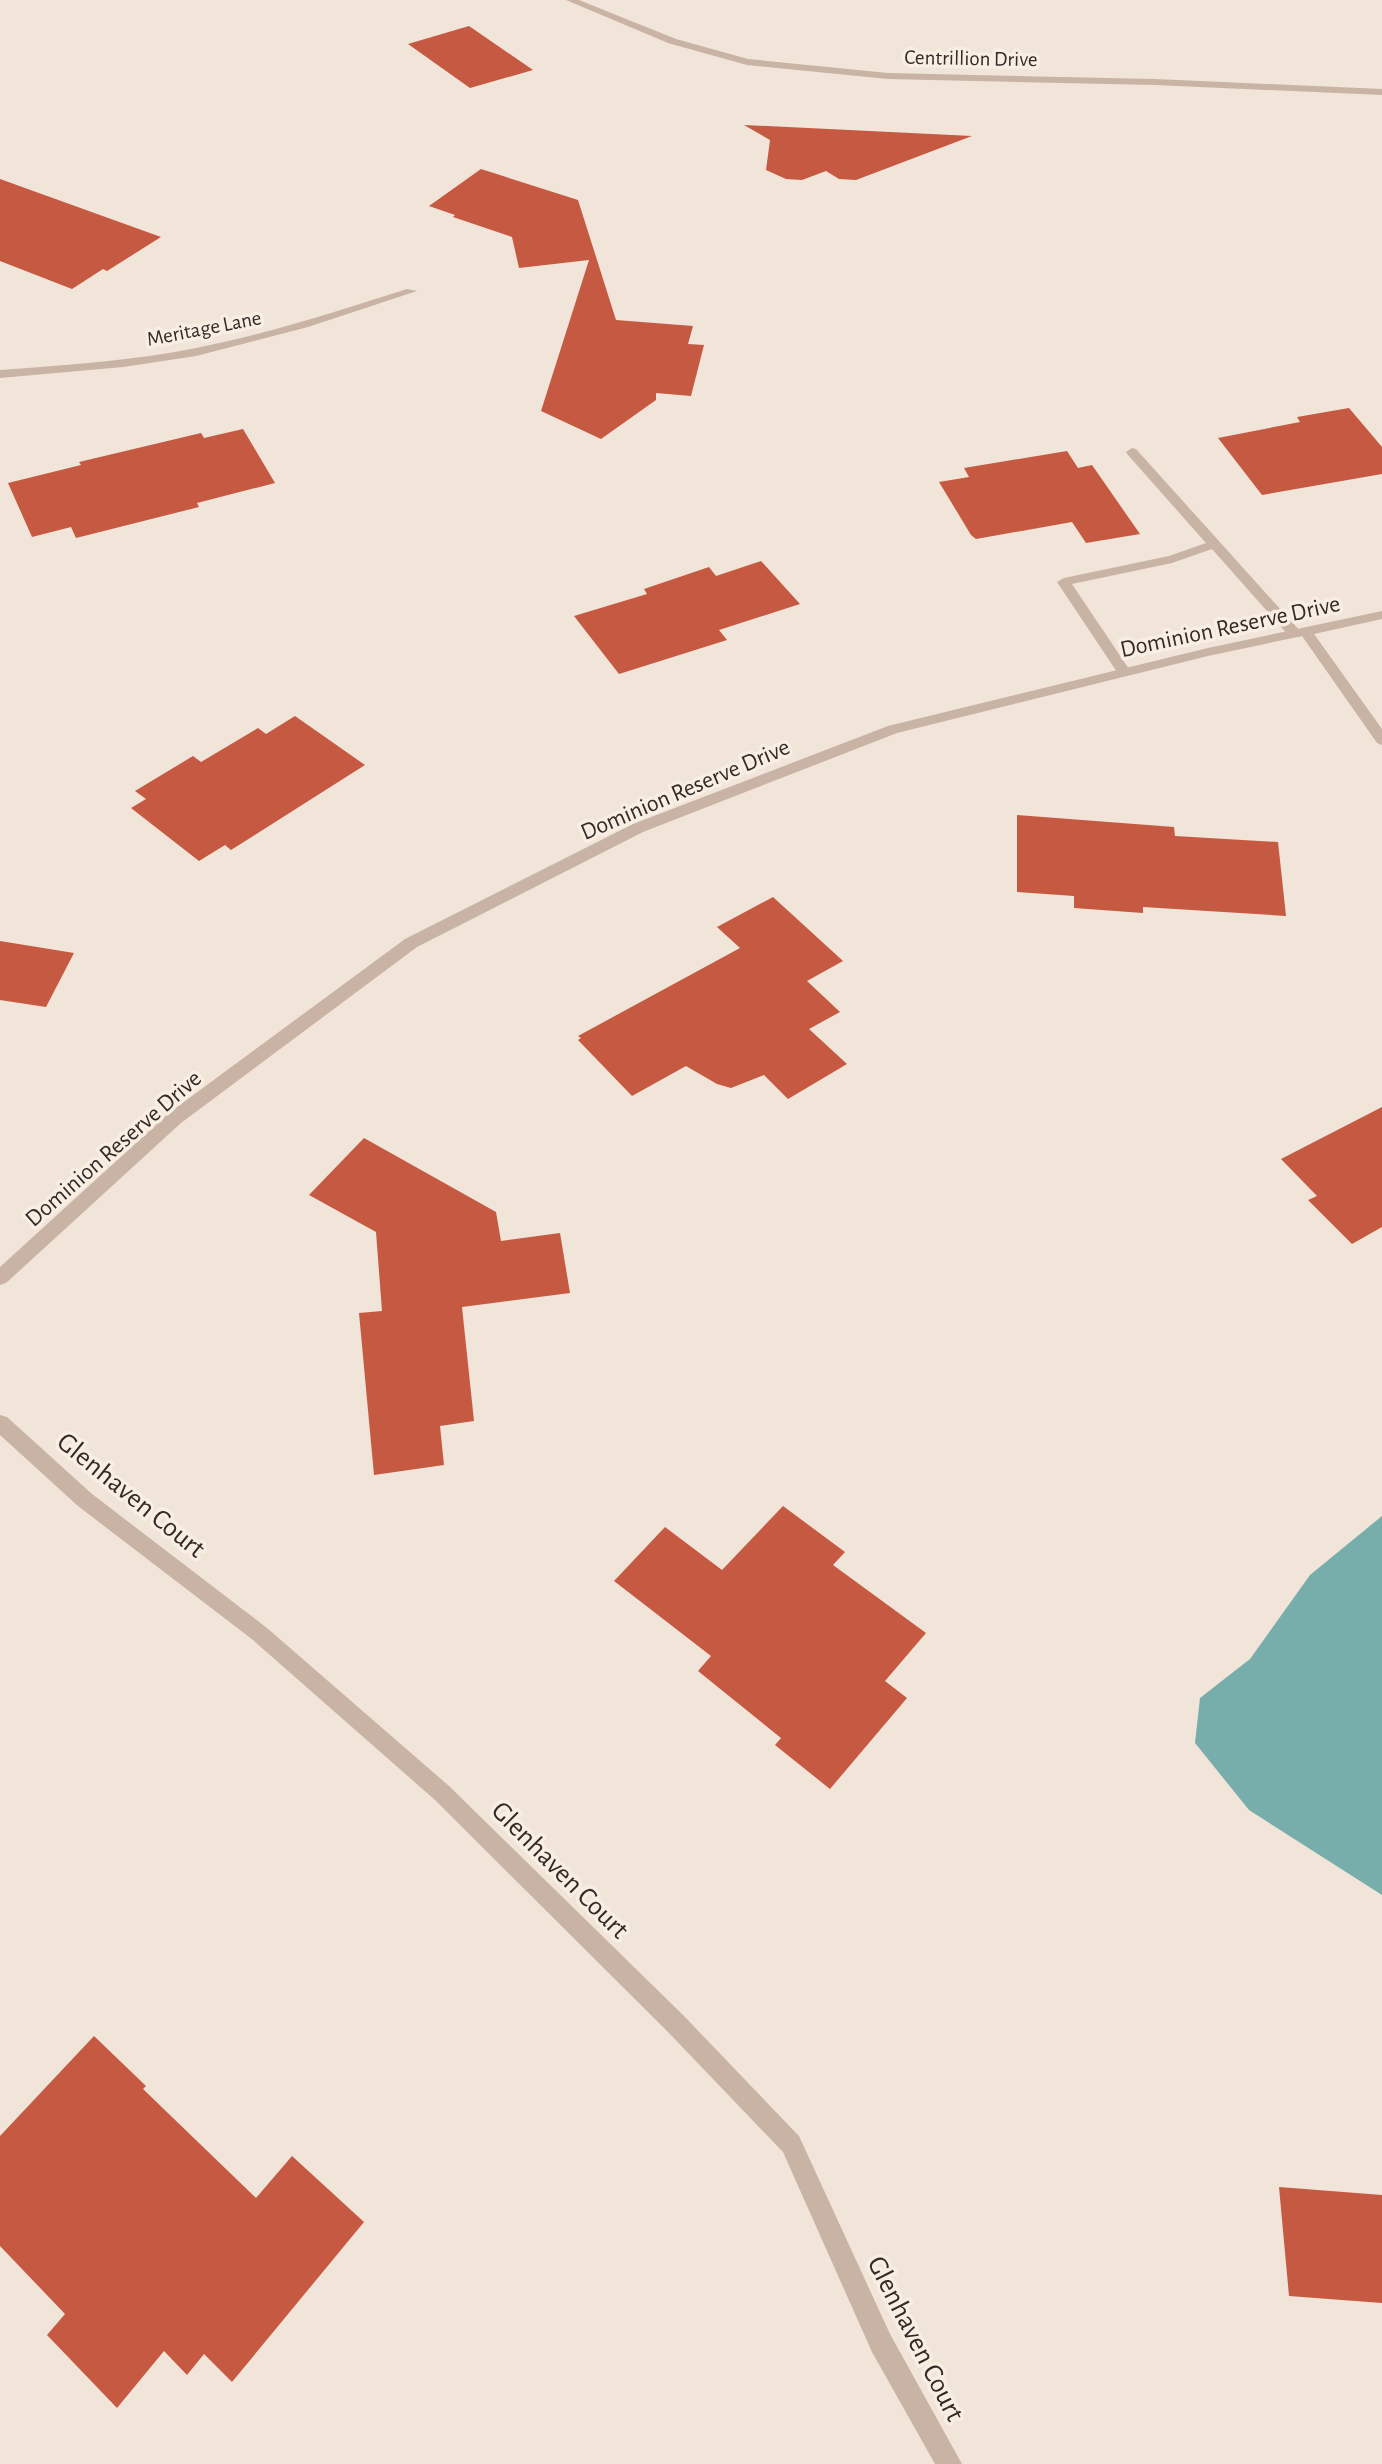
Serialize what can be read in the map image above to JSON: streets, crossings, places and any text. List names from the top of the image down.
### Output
{
  "streets": {
    "street": [
      "Centrillion Drive",
      "Meritage Lane",
      "Dominion Reserve Drive",
      "Glenhaven Court"
    ]
  }
}
